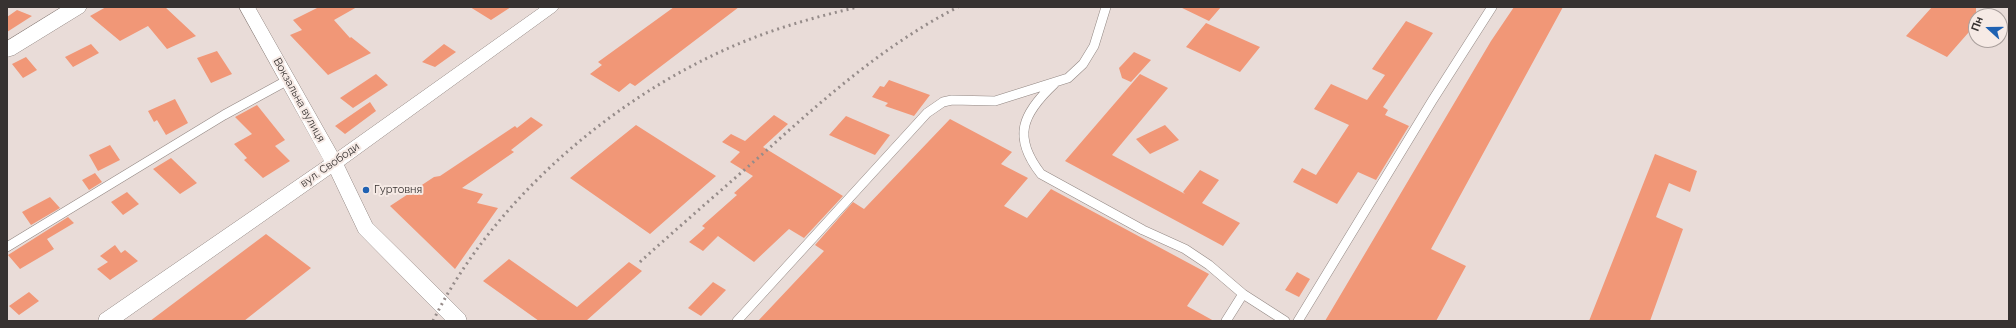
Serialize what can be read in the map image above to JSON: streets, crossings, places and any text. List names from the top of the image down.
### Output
{
  "streets": {
    "street": ["Вокзальна вулиця", "вул. Свободи"]
  },
  "crossings": [
    ["Вокзальна вулиця", "вул. Свободи"]
  ],
  "places": ["Гуртовня"],
  "north": "left"
}
